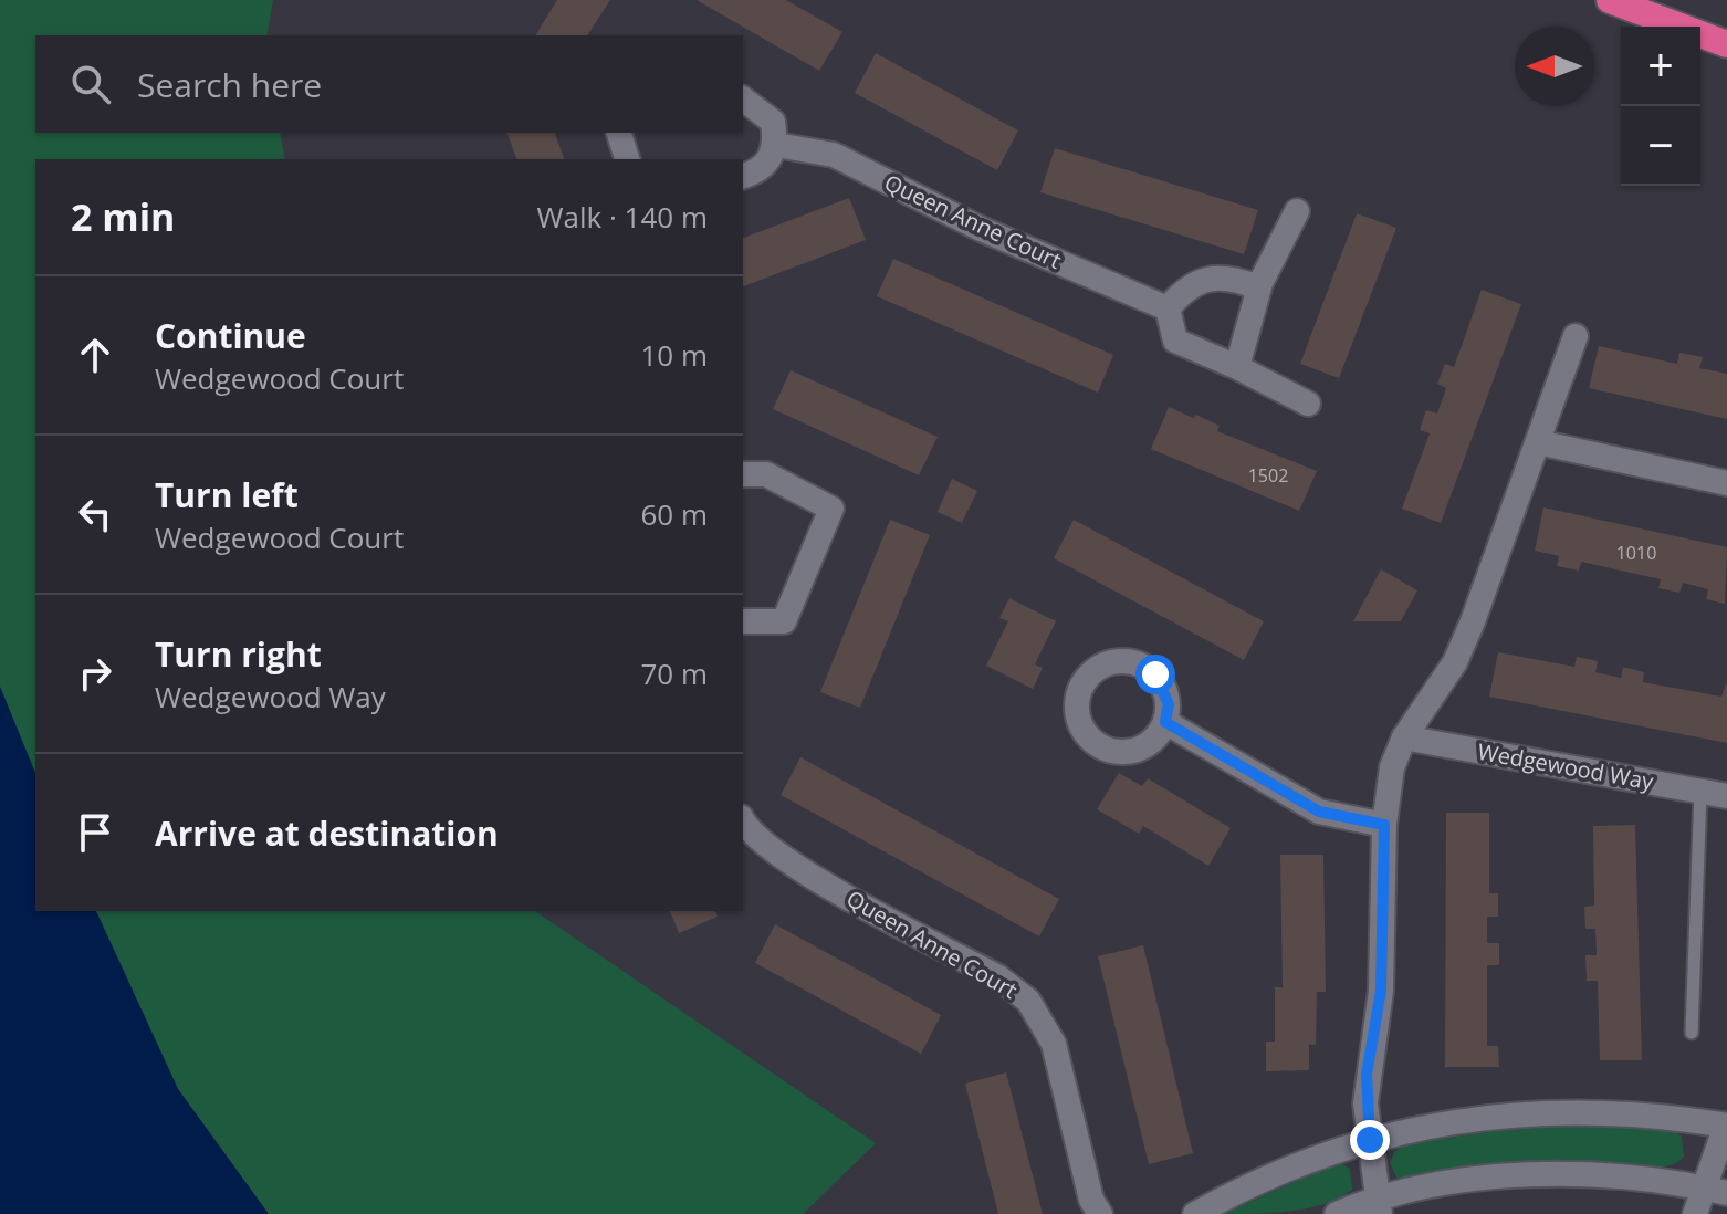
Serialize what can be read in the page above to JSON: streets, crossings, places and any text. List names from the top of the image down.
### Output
{
  "streets": {
    "street": ["Queen Anne Court", "Wedgewood Way"]
  },
  "house_numbers": ["1502", "1010"],
  "north": "left",
  "page": {
    "map_buttons": ["+", "−"],
    "search": "Search here",
    "heading": ["2 min", "Walk · 140 m"],
    "list": [
      ["Continue", "Wedgewood Court", "10 m"],
      ["Turn left", "Wedgewood Court", "60 m"],
      ["Turn right", "Wedgewood Way", "70 m"],
      "Arrive at destination"
    ]
  }
}
